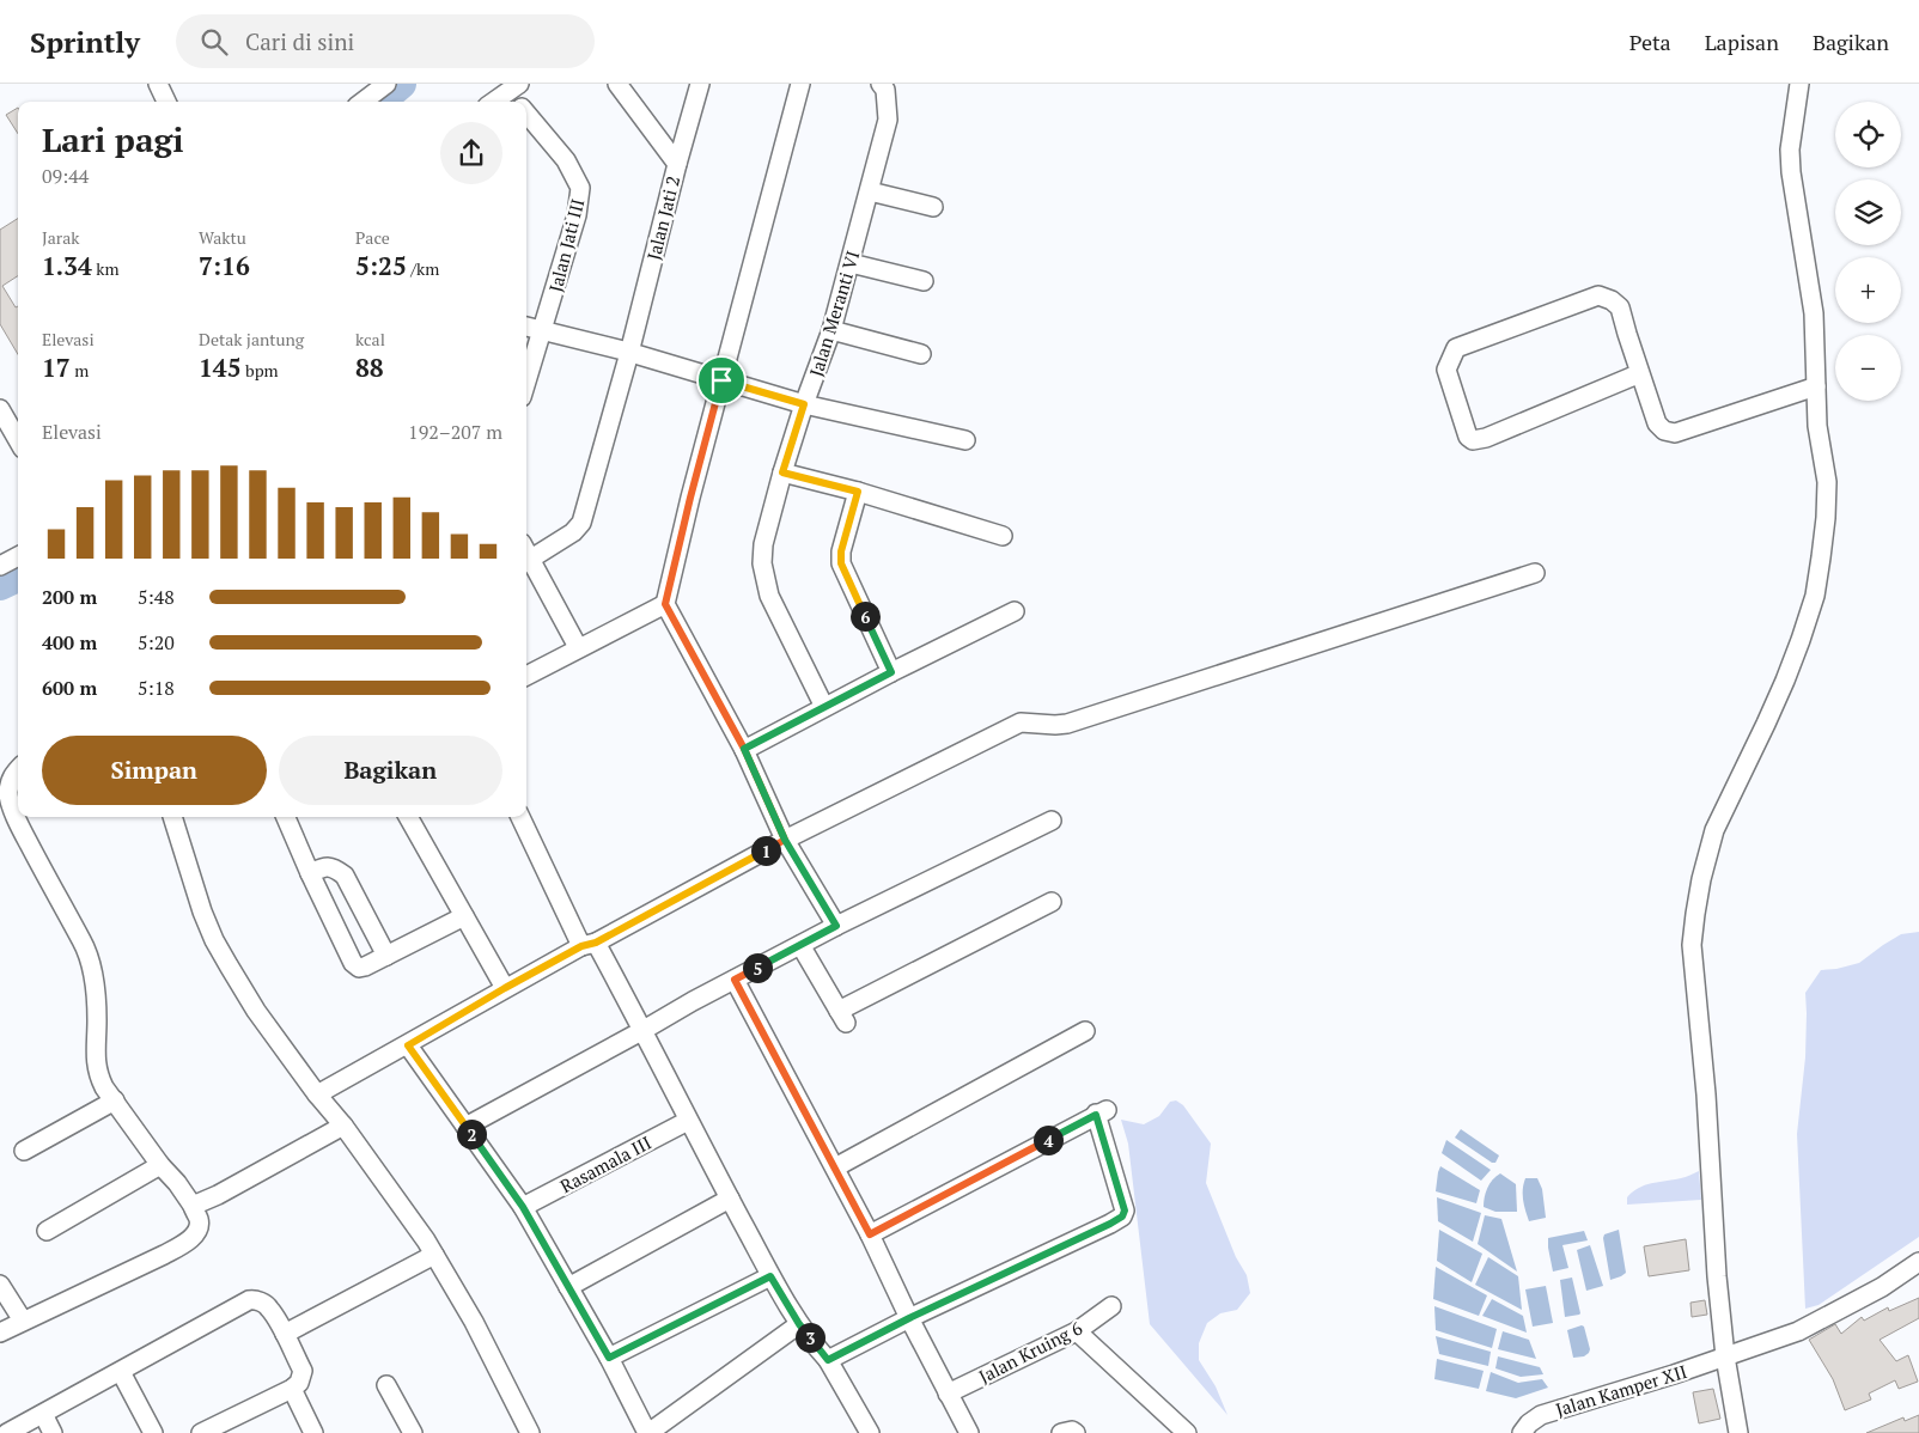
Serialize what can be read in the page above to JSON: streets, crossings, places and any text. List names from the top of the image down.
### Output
{
  "streets": {
    "street": [
      "Jalan Jati 2",
      "Jalan Jati III",
      "Jalan Meranti VI",
      "Rasamala III",
      "Jalan Kruing 6",
      "Jalan Kamper XII"
    ]
  },
  "page": {
    "header": "Sprintly",
    "search": "Cari di sini",
    "nav": ["Peta", "Lapisan", "Bagikan"],
    "map_buttons": ["+", "−"],
    "heading": ["Lari pagi", "09:44"],
    "stats": [
      ["Jarak", "1.34 km"],
      ["Waktu", "7:16"],
      ["Pace", "5:25 /km"],
      ["Elevasi", "17 m"],
      ["Detak jantung", "145 bpm"],
      ["kcal", "88"]
    ],
    "chart": ["Elevasi", "192–207 m"],
    "list": [
      {
        "name": "200 m",
        "note": "5:48"
      },
      {
        "name": "400 m",
        "note": "5:20"
      },
      {
        "name": "600 m",
        "note": "5:18"
      }
    ],
    "pins": [
      "6",
      "1",
      "5",
      "2",
      "4",
      "3"
    ],
    "buttons": ["Simpan", "Bagikan"]
  }
}
